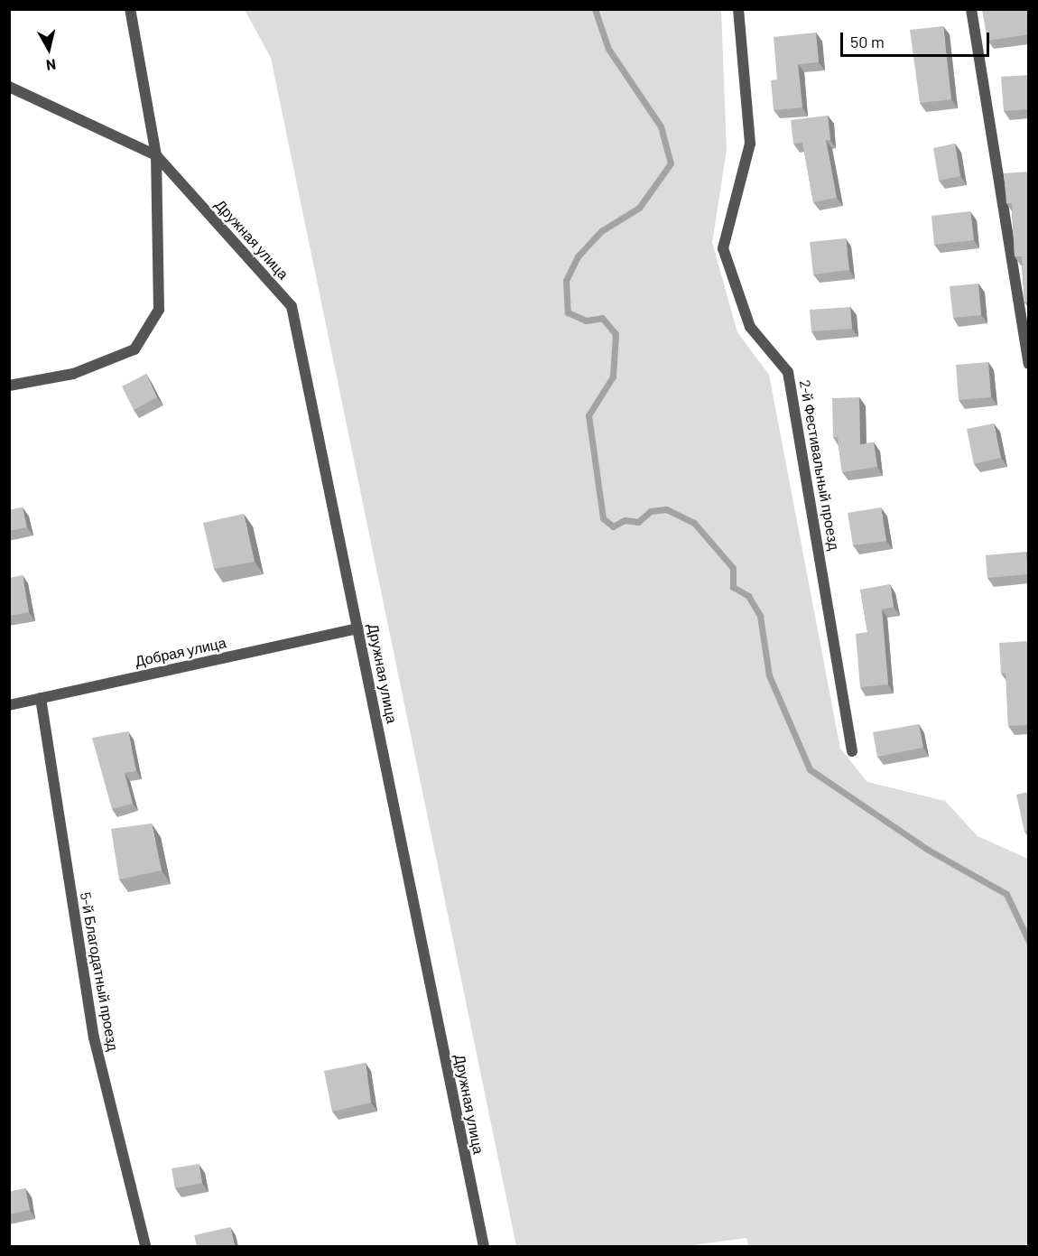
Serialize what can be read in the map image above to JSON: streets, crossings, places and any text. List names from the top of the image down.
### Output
{
  "streets": {
    "street": [
      "Дружная улица",
      "2-й Фестивальный проезд",
      "Добрая улица",
      "5-й Благодатный проезд"
    ]
  },
  "crossings": [
    ["Дружная улица", "Добрая улица"],
    ["Добрая улица", "5-й Благодатный проезд"]
  ],
  "scale_bar": "50 m",
  "north": "bottom"
}
